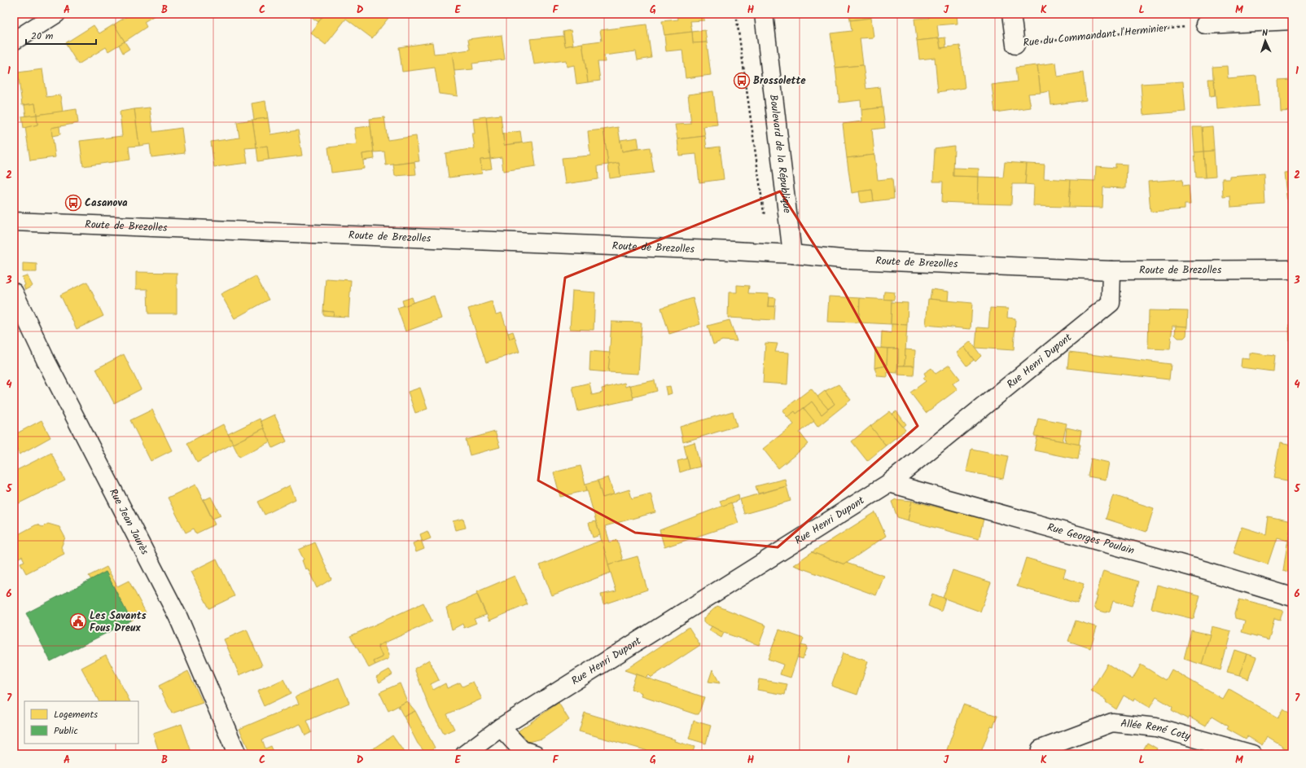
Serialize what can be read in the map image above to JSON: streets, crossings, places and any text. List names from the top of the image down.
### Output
{
  "streets": {
    "street": [
      "Boulevard de la République",
      "Route de Brezolles",
      "Rue Henri Dupont",
      "Rue Jean Jaurès",
      "Rue Georges Poulain",
      "Allée René Coty"
    ],
    "path": ["Rue du Commandant l'Herminier"]
  },
  "crossings": [
    ["Boulevard de la République", "Route de Brezolles"],
    ["Route de Brezolles", "Rue Henri Dupont"],
    ["Rue Henri Dupont", "Rue Georges Poulain"]
  ],
  "places": {
    "bus stop": ["Brossolette", "Casanova"],
    "public building": ["Les Savants Fous Dreux"]
  },
  "legend": ["Logements", "Public"],
  "scale_bar": "20 m",
  "north": "top",
  "grid": {
    "columns": [
      "A",
      "B",
      "C",
      "D",
      "E",
      "F",
      "G",
      "H",
      "I",
      "J",
      "K",
      "L",
      "M"
    ],
    "rows": [
      "1",
      "2",
      "3",
      "4",
      "5",
      "6",
      "7"
    ]
  }
}
